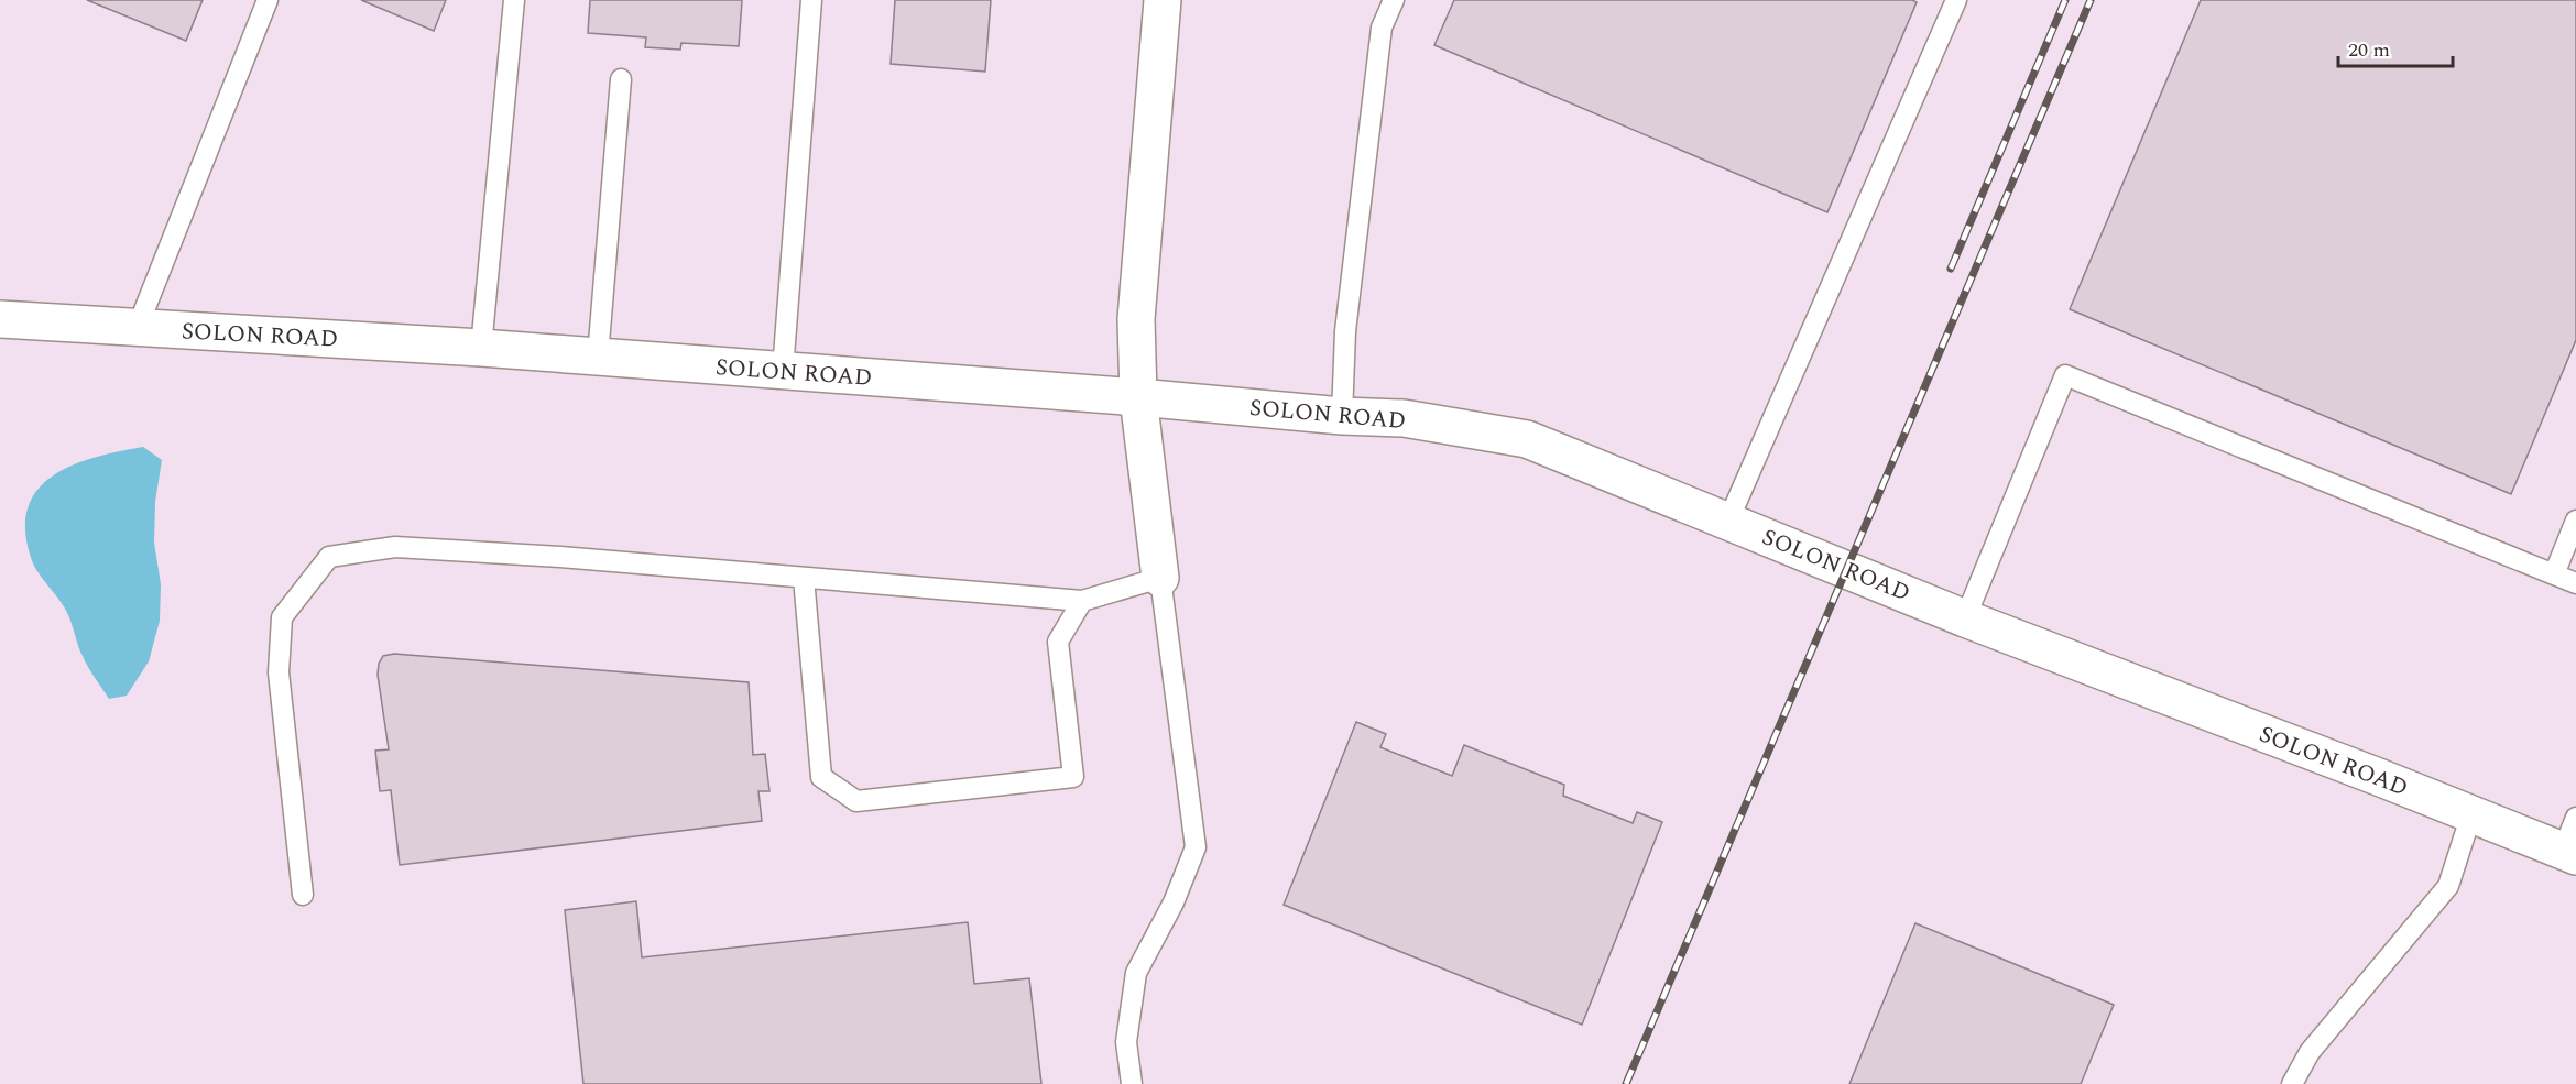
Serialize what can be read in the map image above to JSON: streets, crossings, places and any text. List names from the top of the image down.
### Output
{
  "streets": {
    "street": ["SOLON ROAD"]
  },
  "scale_bar": "20 m"
}
